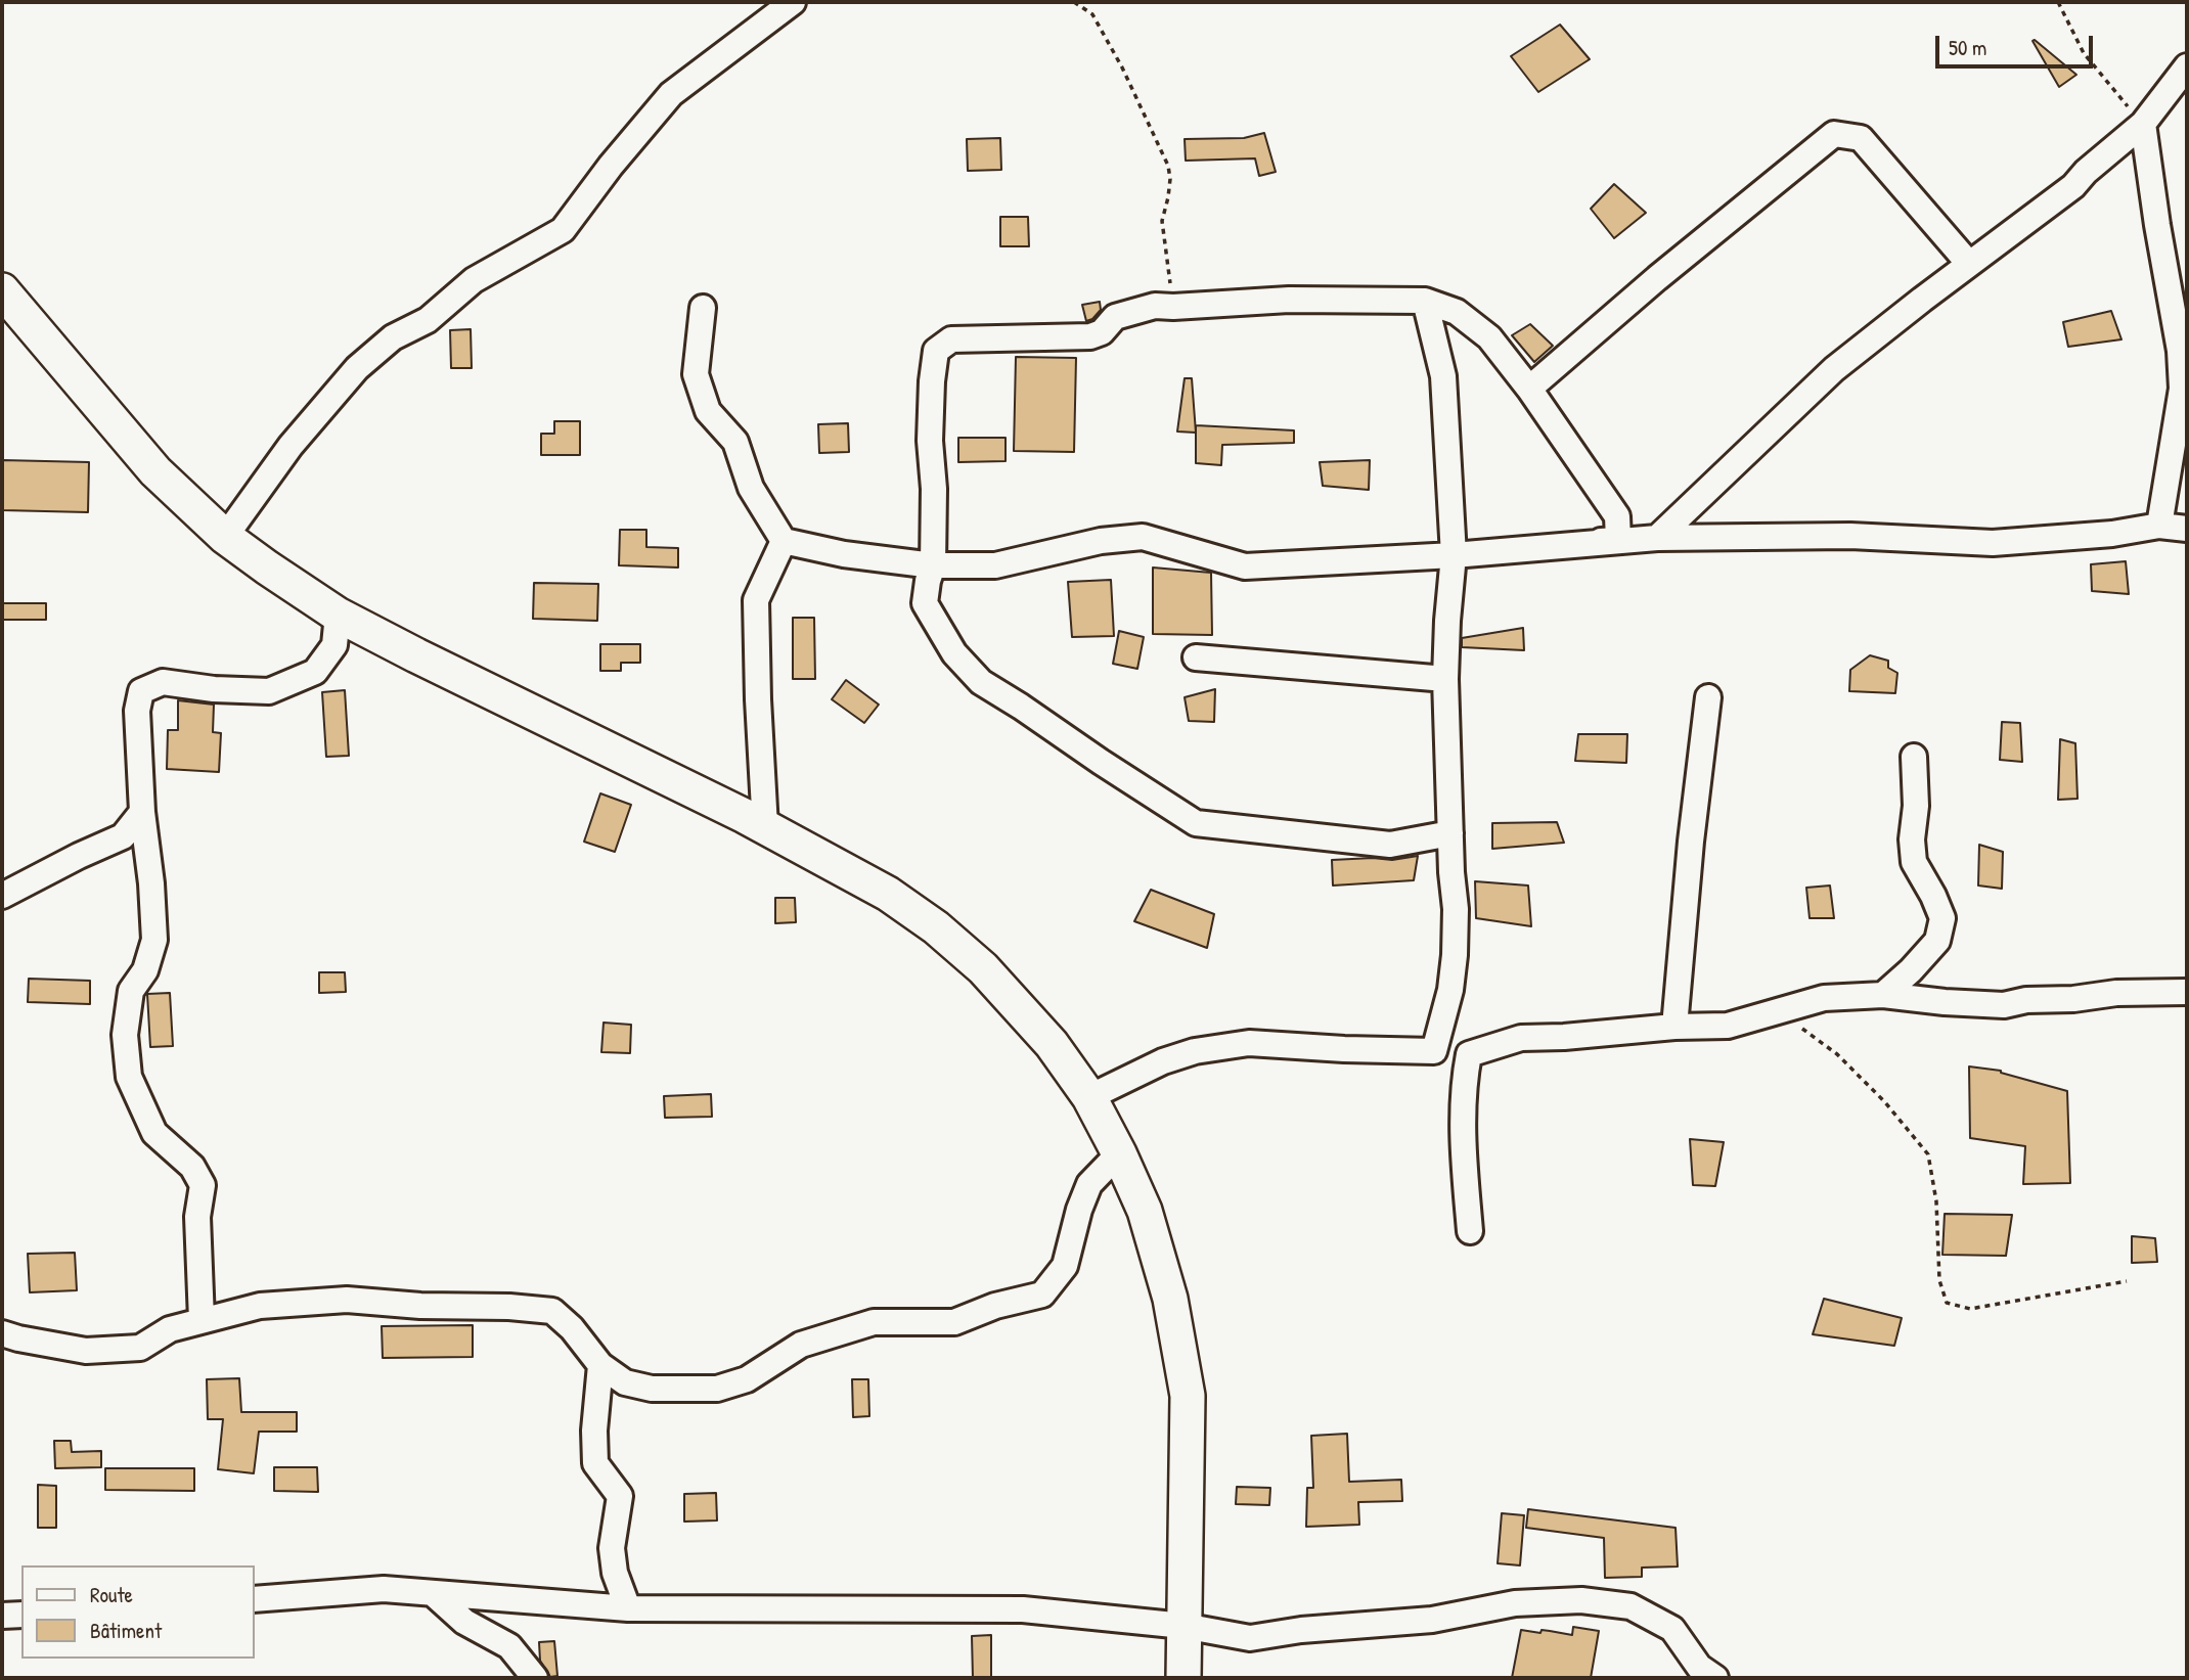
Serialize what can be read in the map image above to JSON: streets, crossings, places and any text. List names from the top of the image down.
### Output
{
  "legend": ["Route", "Bâtiment"],
  "scale_bar": "50 m"
}
